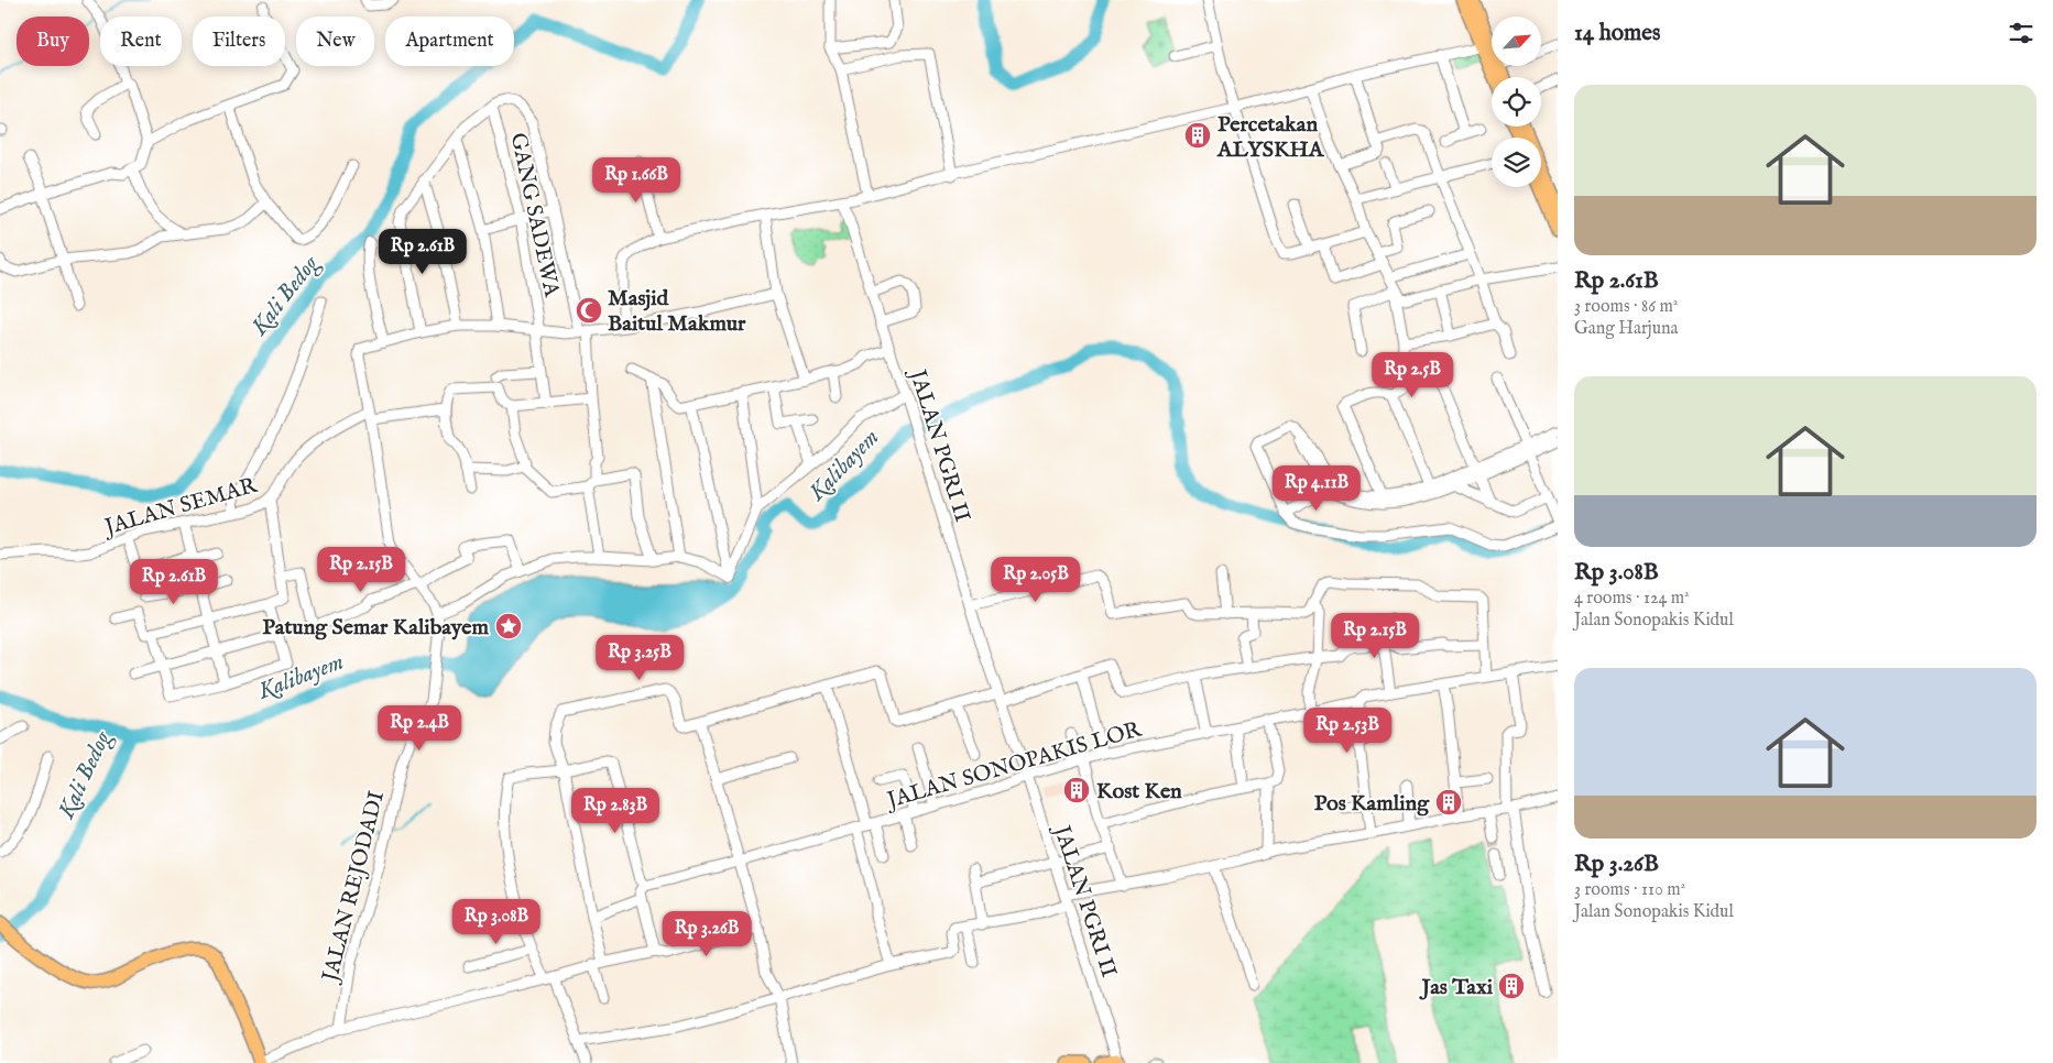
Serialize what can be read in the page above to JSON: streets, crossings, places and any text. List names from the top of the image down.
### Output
{
  "streets": {
    "street": [
      "GANG SADEWA",
      "JALAN PGRI II",
      "JALAN SEMAR",
      "JALAN SONOPAKIS LOR",
      "JALAN REJODADI"
    ]
  },
  "crossings": [
    ["JALAN PGRI II", "JALAN SONOPAKIS LOR"]
  ],
  "water": ["Kali Bedog", "Kalibayem"],
  "places": {
    "building": [
      "Percetakan ALYSKHA",
      "Kost Ken",
      "Pos Kamling",
      "Jas Taxi"
    ],
    "mosque": ["Masjid Baitul Makmur"],
    "place": ["Patung Semar Kalibayem"]
  },
  "north": "top right",
  "page": {
    "heading": "14 homes",
    "chip": [
      "Buy",
      "Rent",
      "Filters",
      "New",
      "Apartment"
    ],
    "list": [
      {
        "name": "Rp 2.61B",
        "note": "3 rooms · 86 m² · Gang Harjuna"
      },
      {
        "name": "Rp 3.08B",
        "note": "4 rooms · 124 m² · Jalan Sonopakis Kidul"
      },
      {
        "name": "Rp 3.26B",
        "note": "3 rooms · 110 m² · Jalan Sonopakis Kidul"
      }
    ],
    "price": [
      "Rp 1.66B",
      "Rp 2.61B",
      "Rp 2.5B",
      "Rp 4.11B",
      "Rp 2.15B",
      "Rp 2.05B",
      "Rp 2.61B",
      "Rp 2.15B",
      "Rp 3.25B",
      "Rp 2.4B",
      "Rp 2.53B",
      "Rp 2.83B",
      "Rp 3.08B",
      "Rp 3.26B"
    ]
  }
}
